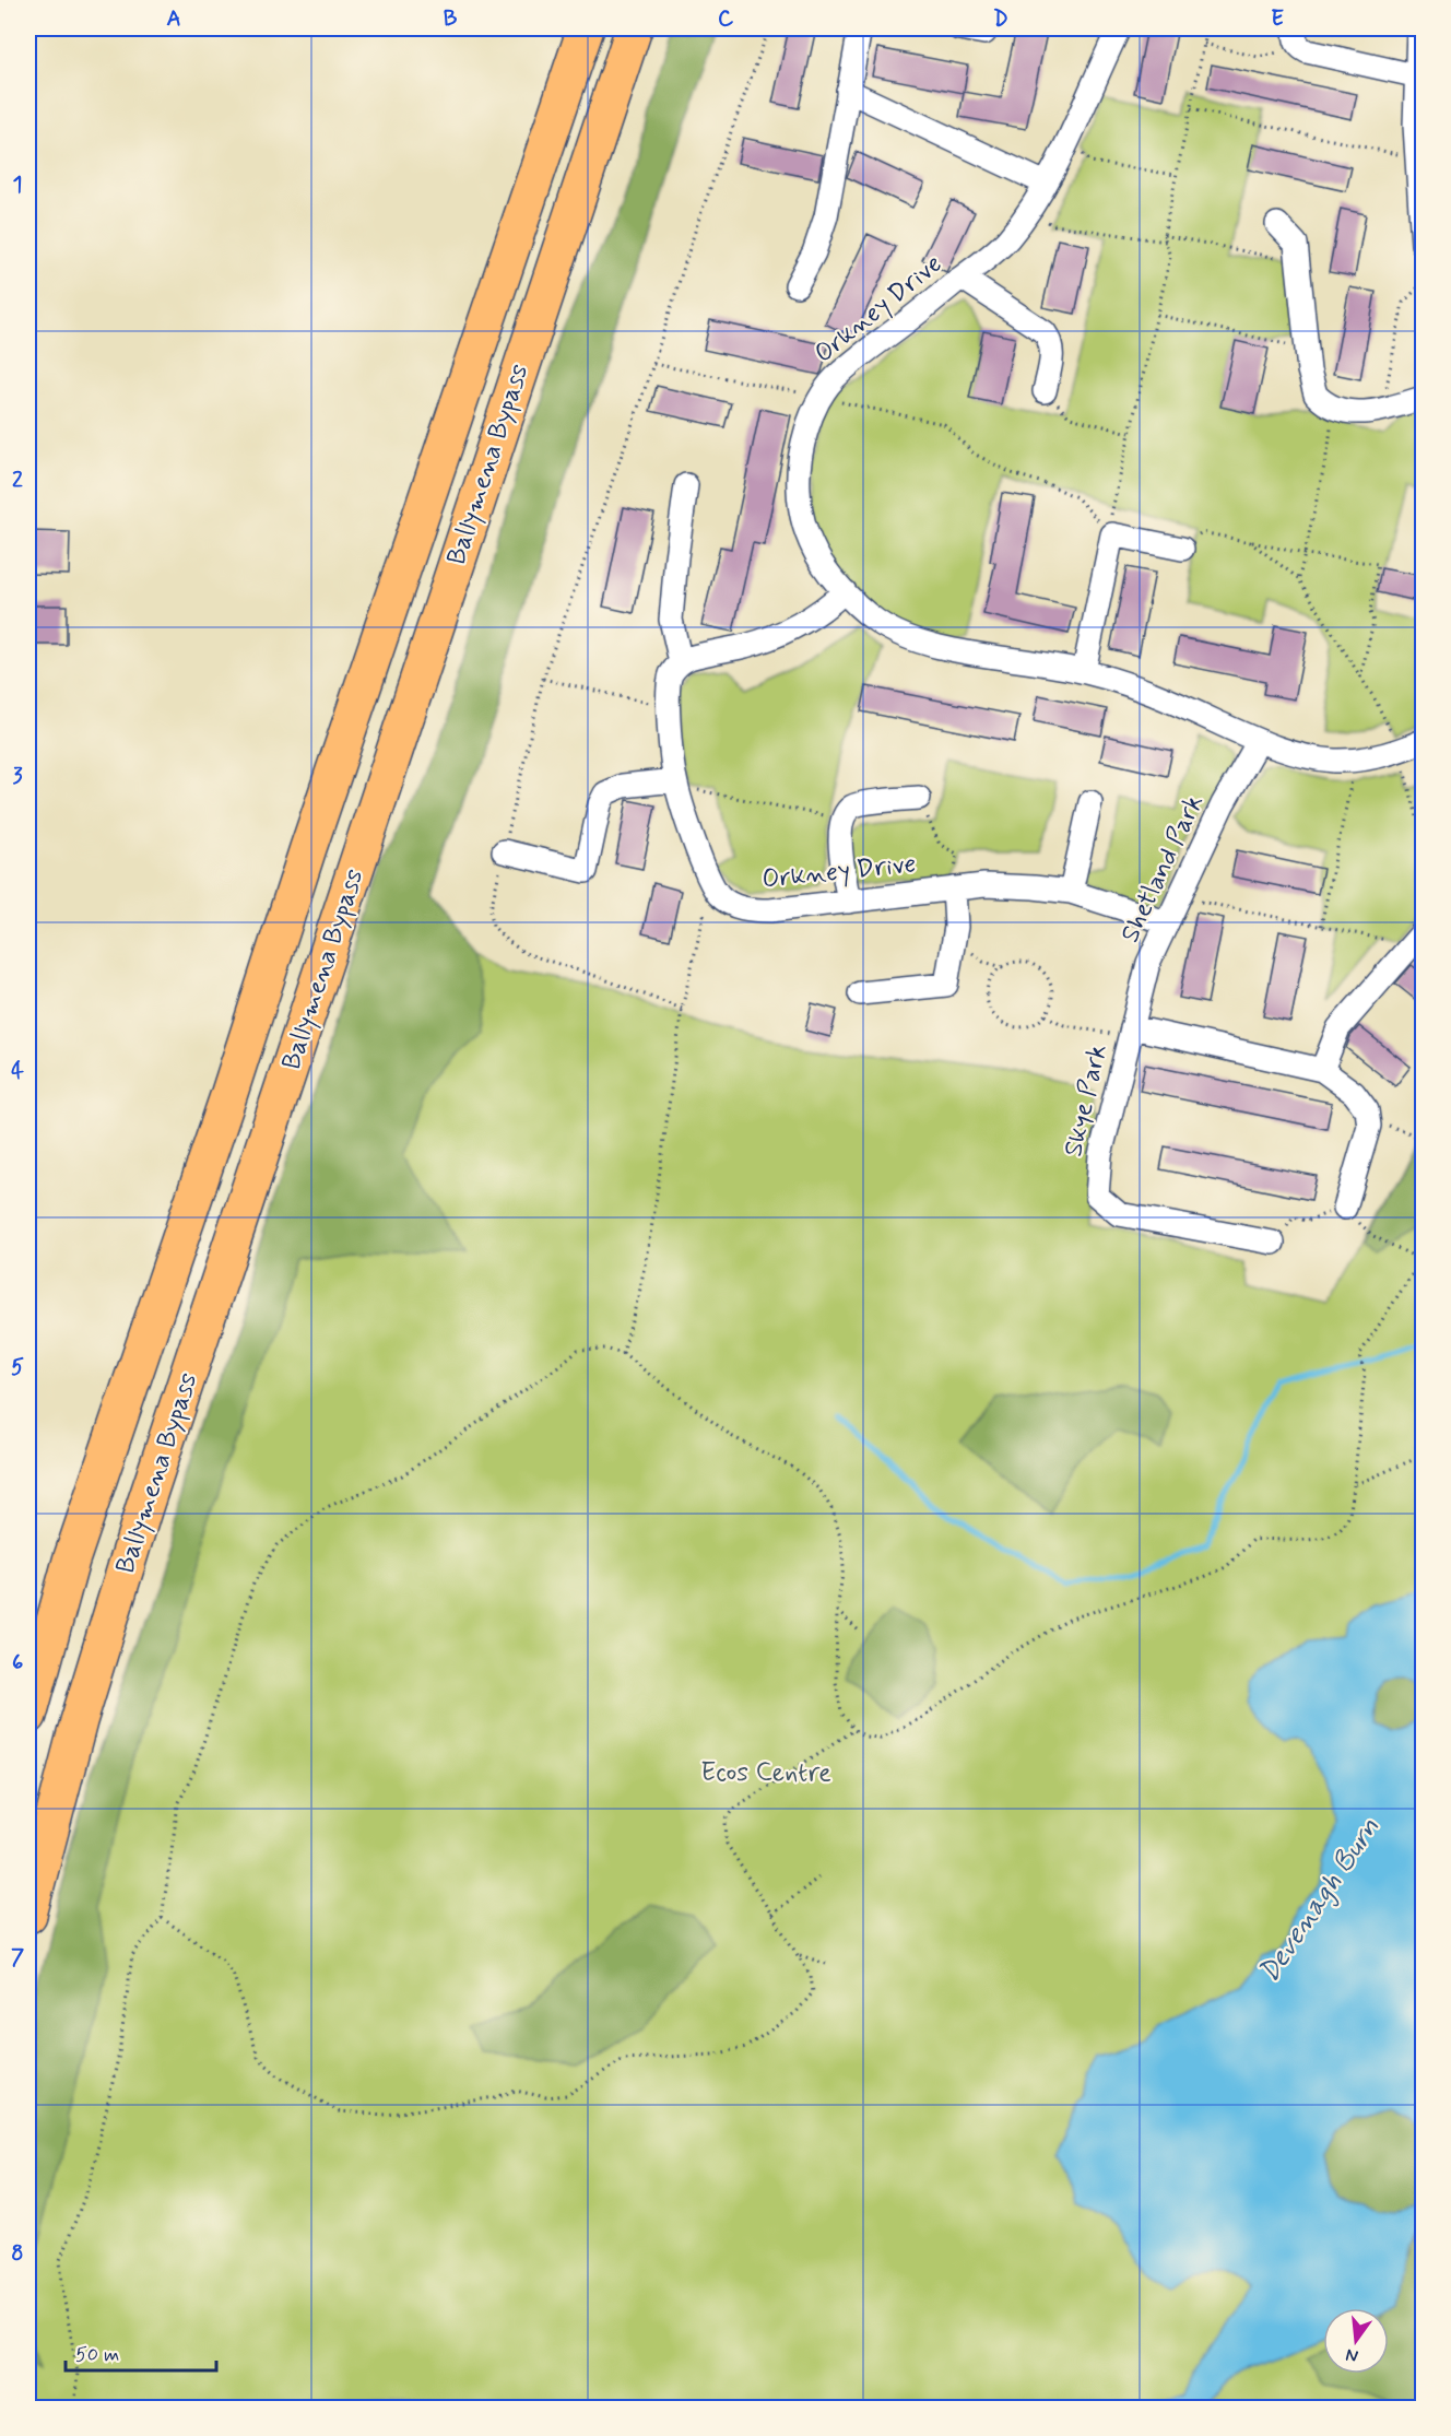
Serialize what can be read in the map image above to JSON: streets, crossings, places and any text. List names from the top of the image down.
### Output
{
  "streets": {
    "highway": ["Ballymena Bypass"],
    "street": ["Orkney Drive", "Shetland Park", "Skye Park"]
  },
  "crossings": [
    ["Orkney Drive", "Shetland Park"],
    ["Shetland Park", "Skye Park"]
  ],
  "water": ["Devenagh Burn"],
  "parks": ["Ecos Centre"],
  "scale_bar": "50 m",
  "north": "bottom",
  "grid": {
    "columns": [
      "A",
      "B",
      "C",
      "D",
      "E"
    ],
    "rows": [
      "1",
      "2",
      "3",
      "4",
      "5",
      "6",
      "7",
      "8"
    ]
  }
}
